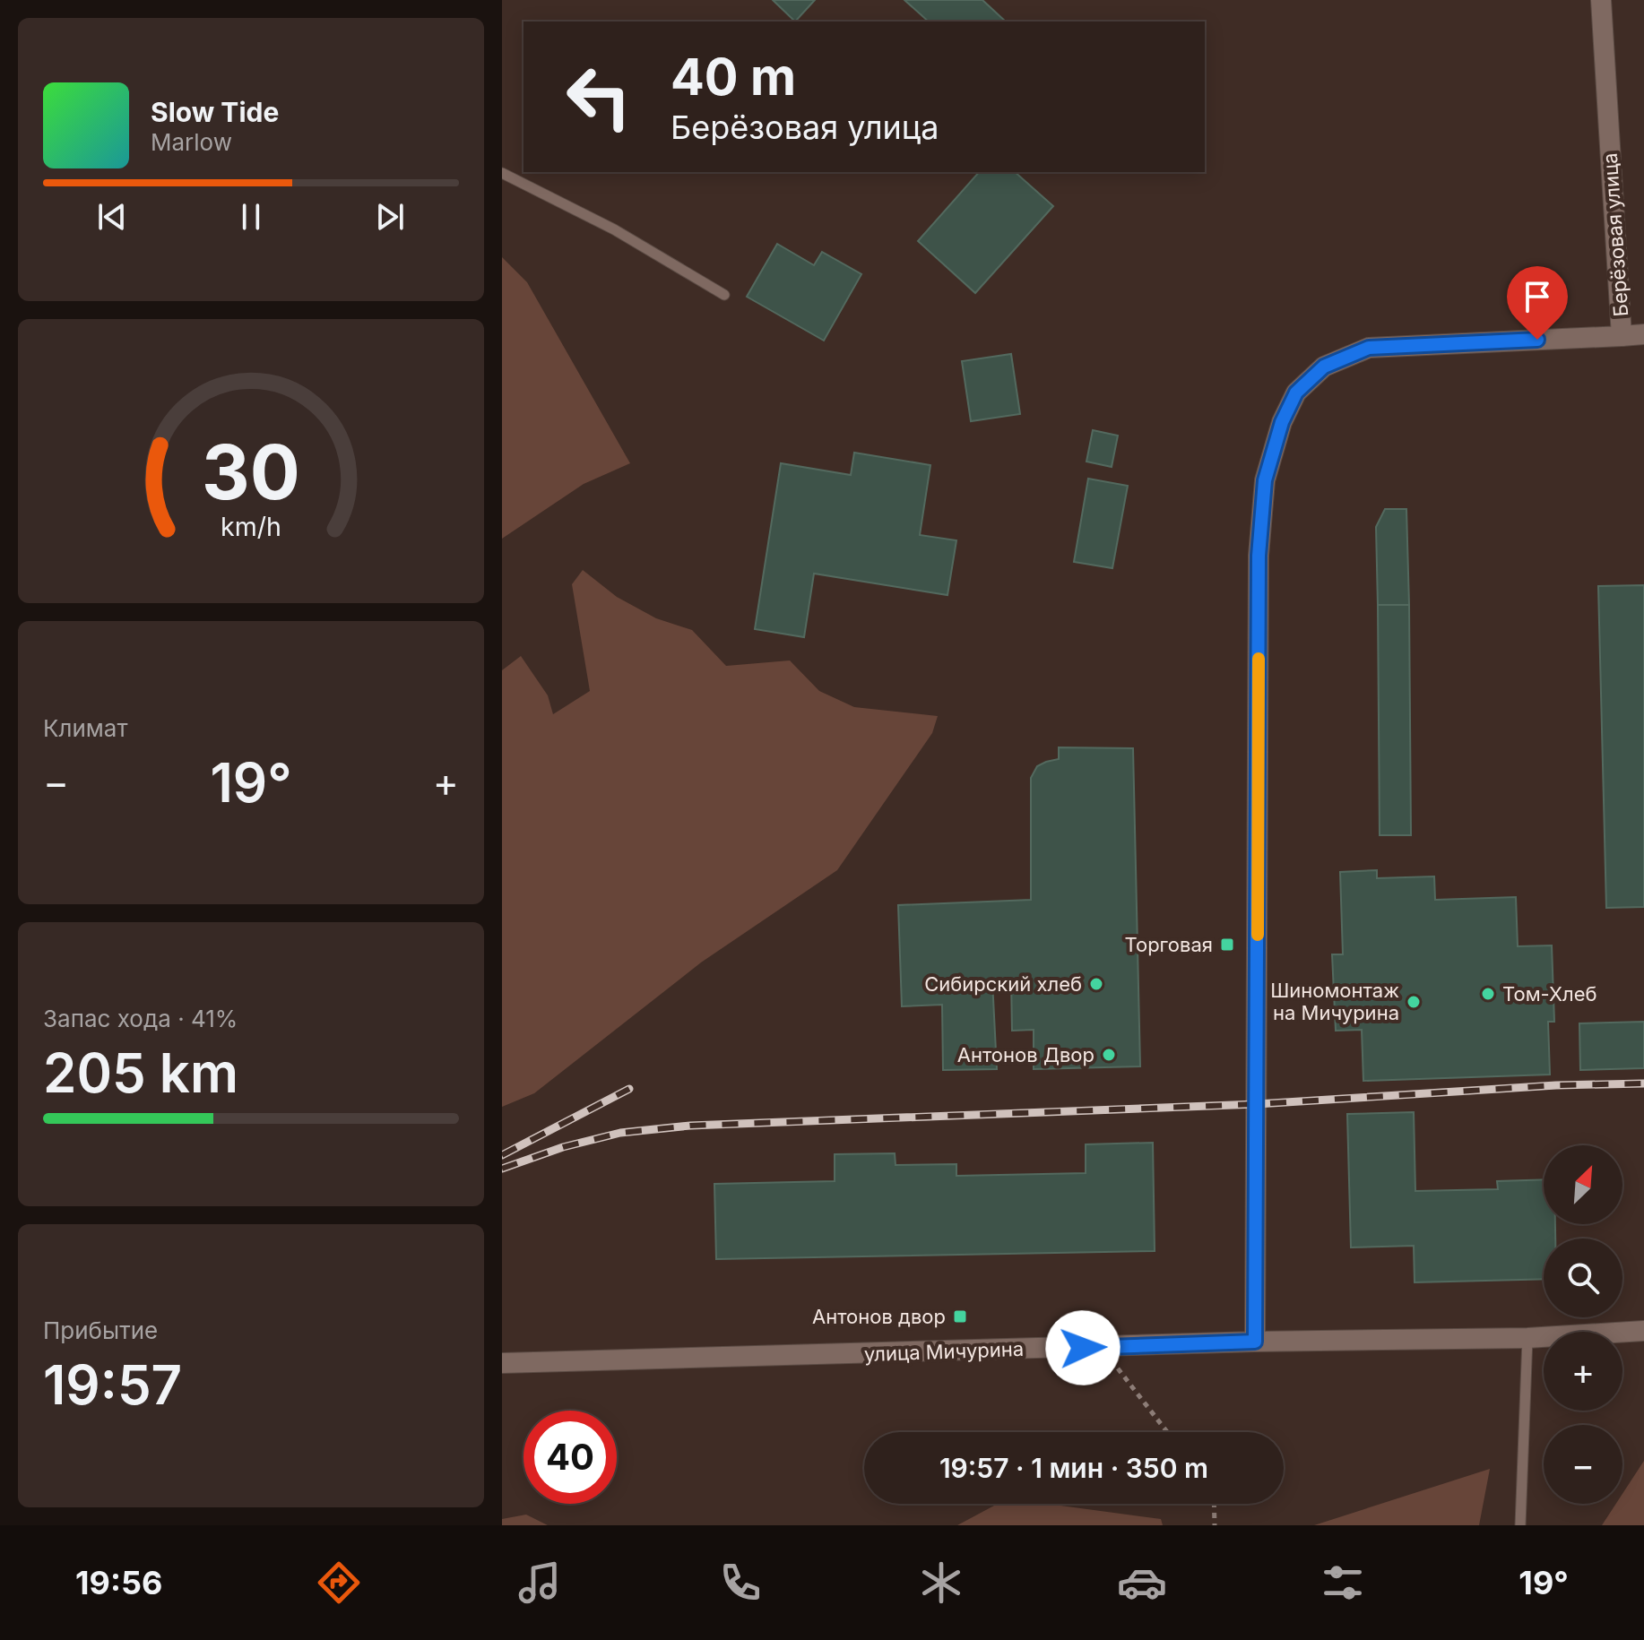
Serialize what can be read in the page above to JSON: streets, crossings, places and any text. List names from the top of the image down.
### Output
{
  "streets": {
    "street": ["Берёзовая улица", "улица Мичурина"]
  },
  "crossings": [
    ["Берёзовая улица", "улица Мичурина"]
  ],
  "places": {
    "transit": ["Торговая", "Антонов двор"],
    "other": [
      "Сибирский хлеб",
      "Том-Хлеб",
      "Шиномонтаж на Мичурина",
      "Антонов Двор"
    ]
  },
  "north": "top right",
  "page": {
    "turn": ["40 m", "Берёзовая улица"],
    "song": ["Slow Tide", "Marlow"],
    "tile": [
      "Климат",
      ["Запас хода · 41%", "205 km"],
      ["Прибытие", "19:57"]
    ],
    "heat": ["−", "19°", "+"],
    "map_buttons": ["+", "−"],
    "limit": "40",
    "trip": "19:57 · 1 мин · 350 m",
    "tabs": ["19:56", "19°"],
    "gauge": ["30", "km/h"]
  }
}
